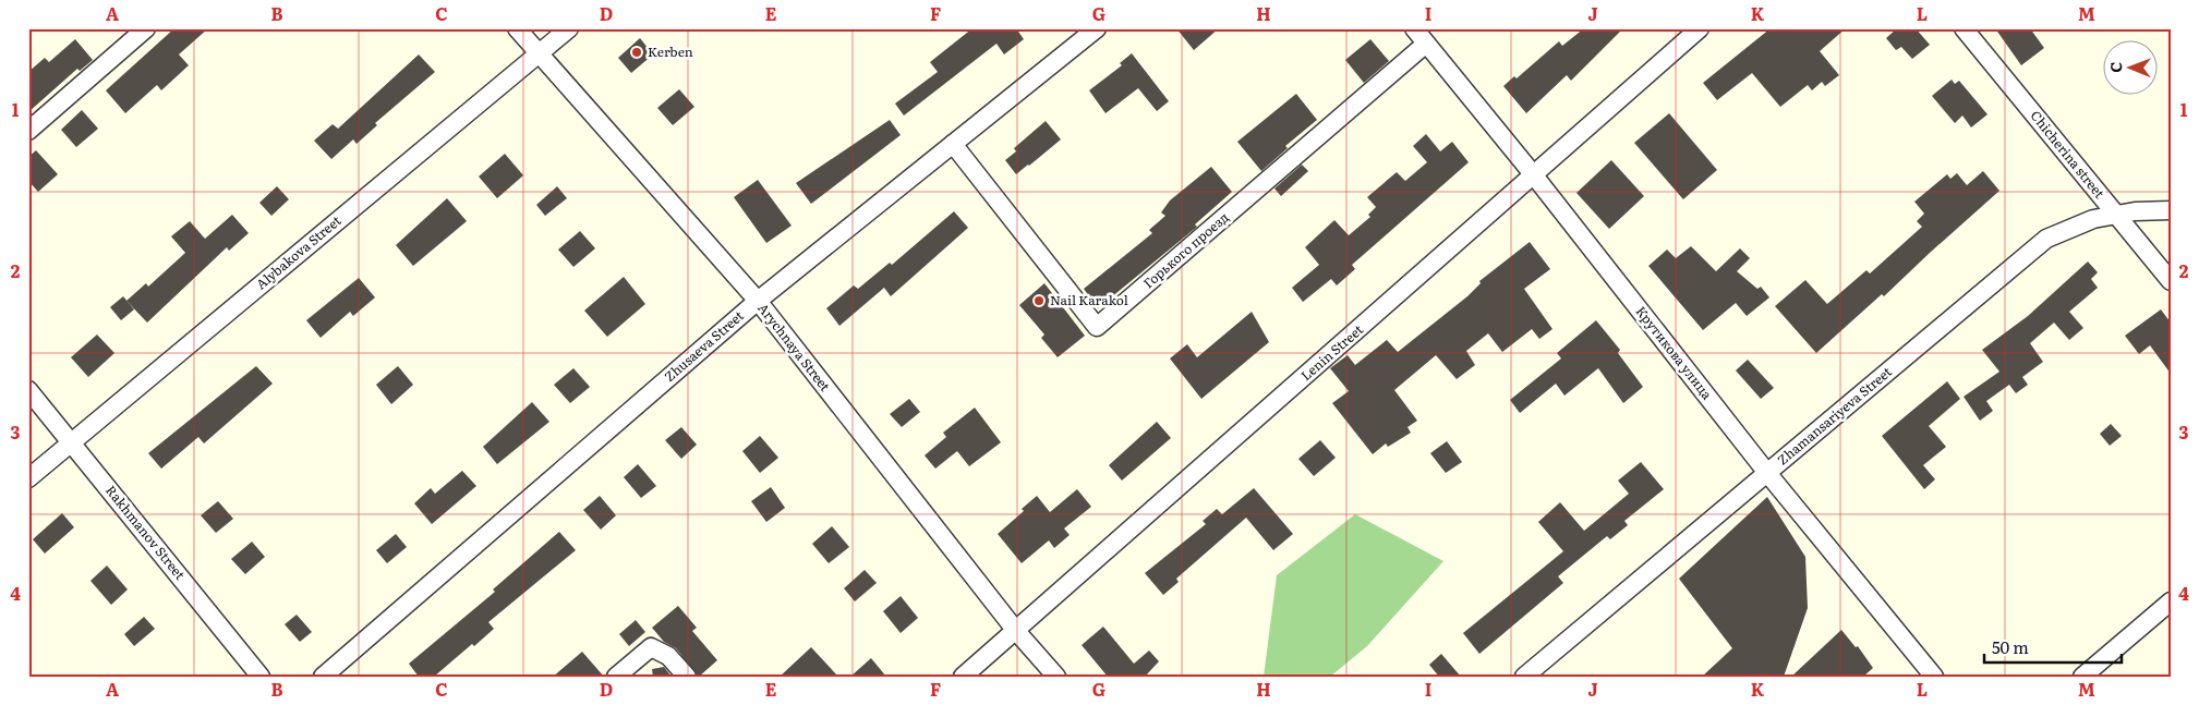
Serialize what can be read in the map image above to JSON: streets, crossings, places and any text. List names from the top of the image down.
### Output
{
  "streets": {
    "street": [
      "Chicherina street",
      "Горького проезд",
      "Alybakova Street",
      "Zhusaeva Street",
      "Arychnaya Street",
      "Lenin Street",
      "Крутикова улица",
      "Zhamansariyeva Street",
      "Rakhmanov Street"
    ]
  },
  "crossings": [
    ["Chicherina street", "Zhamansariyeva Street"],
    ["Горького проезд", "Zhusaeva Street"],
    ["Горького проезд", "Крутикова улица"],
    ["Alybakova Street", "Arychnaya Street"],
    ["Alybakova Street", "Rakhmanov Street"],
    ["Zhusaeva Street", "Arychnaya Street"],
    ["Arychnaya Street", "Lenin Street"],
    ["Lenin Street", "Крутикова улица"],
    ["Крутикова улица", "Zhamansariyeva Street"]
  ],
  "places": ["Kerben", "Nail Karakol"],
  "scale_bar": "50 m",
  "north": "left",
  "grid": {
    "columns": [
      "A",
      "B",
      "C",
      "D",
      "E",
      "F",
      "G",
      "H",
      "I",
      "J",
      "K",
      "L",
      "M"
    ],
    "rows": [
      "1",
      "2",
      "3",
      "4"
    ]
  }
}
